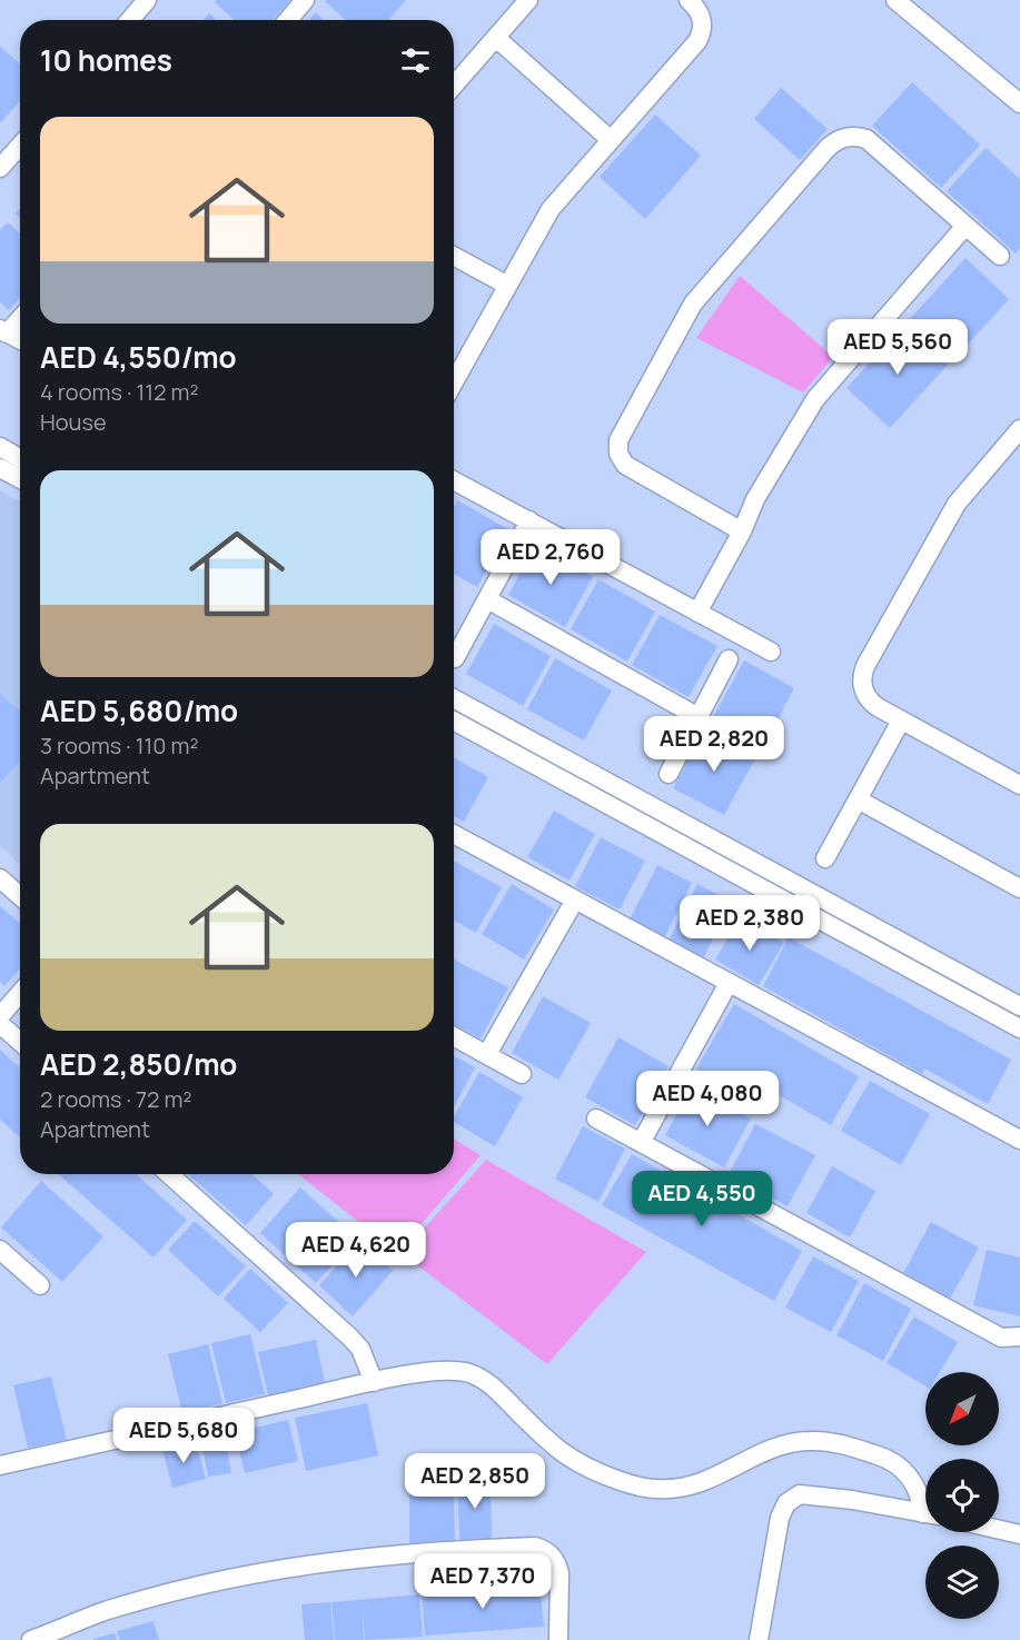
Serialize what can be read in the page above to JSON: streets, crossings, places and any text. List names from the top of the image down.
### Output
{
  "north": "bottom left",
  "page": {
    "heading": "10 homes",
    "list": [
      {
        "name": "AED 4,550/mo",
        "note": "4 rooms · 112 m² · House"
      },
      {
        "name": "AED 5,680/mo",
        "note": "3 rooms · 110 m² · Apartment"
      },
      {
        "name": "AED 2,850/mo",
        "note": "2 rooms · 72 m² · Apartment"
      }
    ],
    "price": [
      "AED 5,560",
      "AED 2,760",
      "AED 2,820",
      "AED 2,380",
      "AED 4,080",
      "AED 4,550",
      "AED 4,620",
      "AED 5,680",
      "AED 2,850",
      "AED 7,370"
    ]
  }
}
